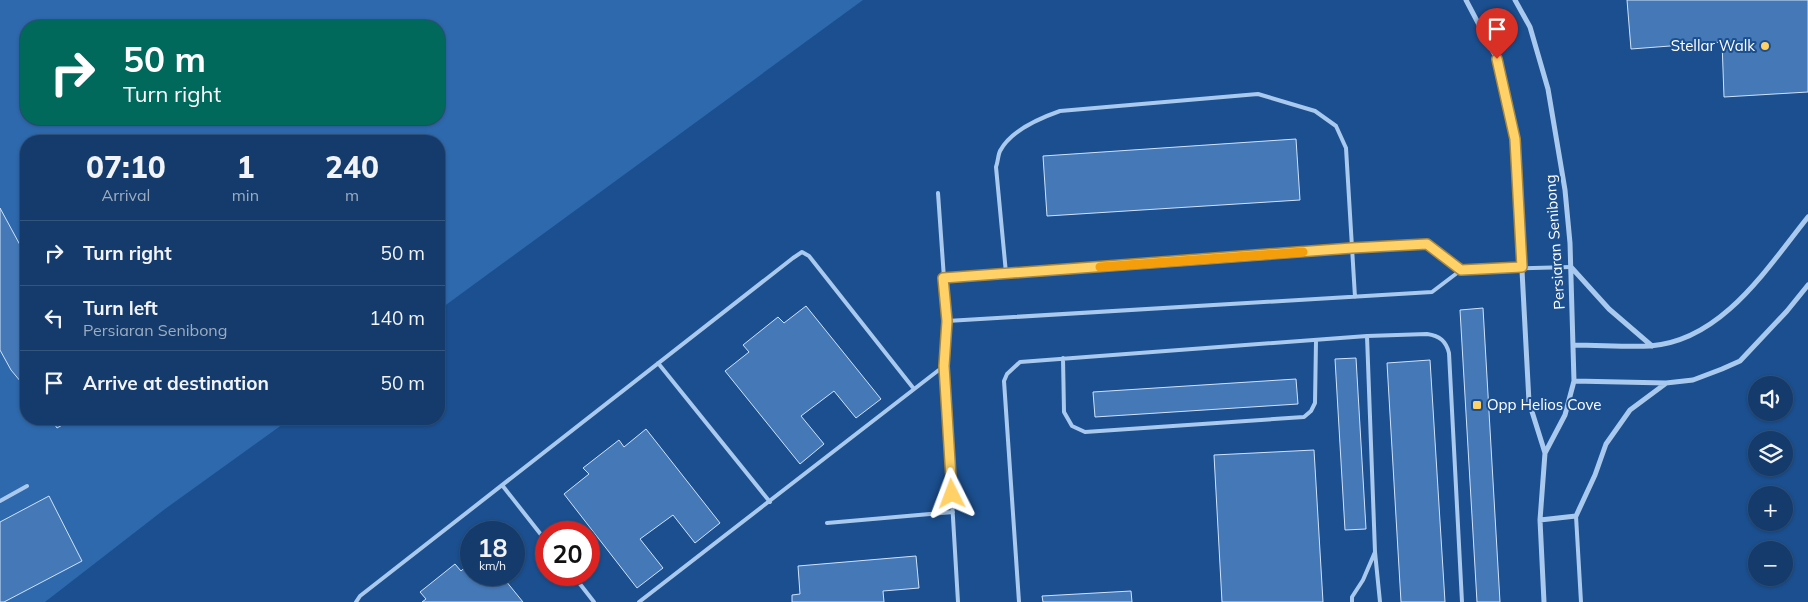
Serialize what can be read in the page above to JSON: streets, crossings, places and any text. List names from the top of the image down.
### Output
{
  "streets": {
    "street": ["Persiaran Senibong"]
  },
  "places": {
    "other": ["Stellar Walk"],
    "transit": ["Opp Helios Cove"]
  },
  "page": {
    "turn": ["50 m", "Turn right"],
    "eta": [
      "07:10",
      "Arrival",
      "1",
      "min",
      "240",
      "m"
    ],
    "list": [
      {
        "name": "Turn right",
        "value": "50 m"
      },
      {
        "name": "Turn left",
        "note": "Persiaran Senibong",
        "value": "140 m"
      },
      {
        "name": "Arrive at destination",
        "value": "50 m"
      }
    ],
    "map_buttons": ["+", "−"],
    "speed": "18 km/h",
    "limit": "20"
  }
}
